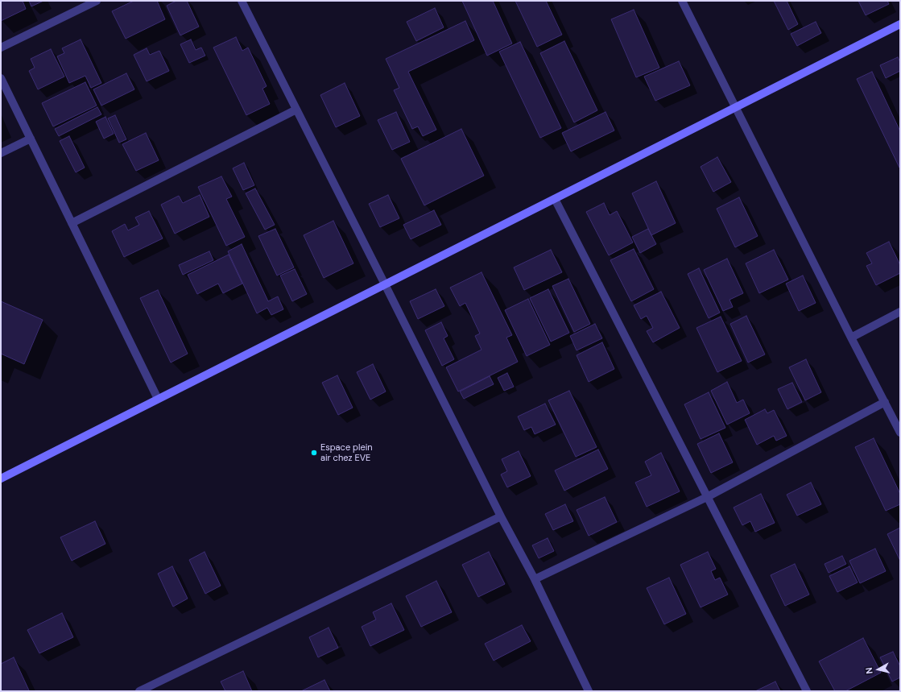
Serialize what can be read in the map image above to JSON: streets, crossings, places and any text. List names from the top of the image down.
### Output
{
  "places": ["Espace plein air chez EVE"],
  "north": "left"
}
